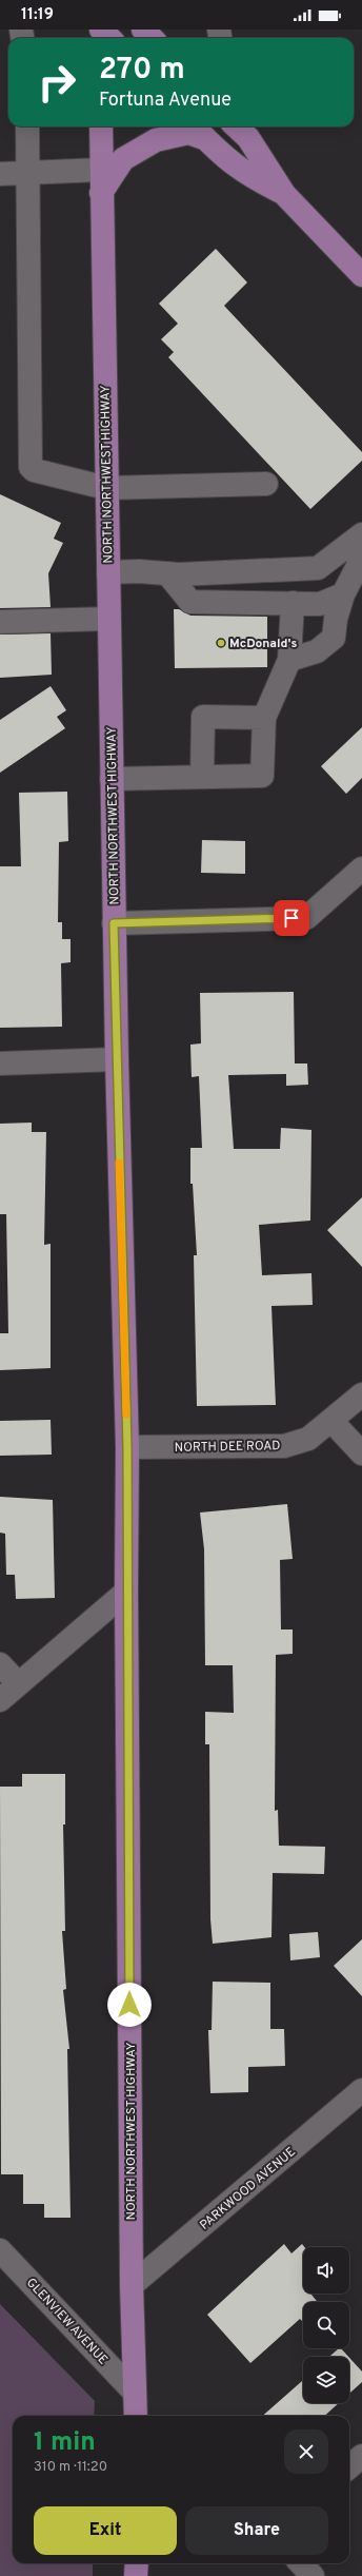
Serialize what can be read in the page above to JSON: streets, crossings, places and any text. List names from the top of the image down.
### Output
{
  "streets": {
    "main road": ["NORTH NORTHWEST HIGHWAY"],
    "street": ["NORTH DEE ROAD", "PARKWOOD AVENUE", "GLENVIEW AVENUE"]
  },
  "crossings": [
    ["NORTH NORTHWEST HIGHWAY", "NORTH DEE ROAD"],
    ["NORTH NORTHWEST HIGHWAY", "PARKWOOD AVENUE"],
    ["NORTH NORTHWEST HIGHWAY", "GLENVIEW AVENUE"]
  ],
  "places": ["McDonald's"],
  "page": {
    "status": "11:19",
    "turn": ["270 m", "Fortuna Avenue"],
    "heading": ["1 min", "310 m · 11:20"],
    "buttons": ["Exit", "Share"]
  }
}
